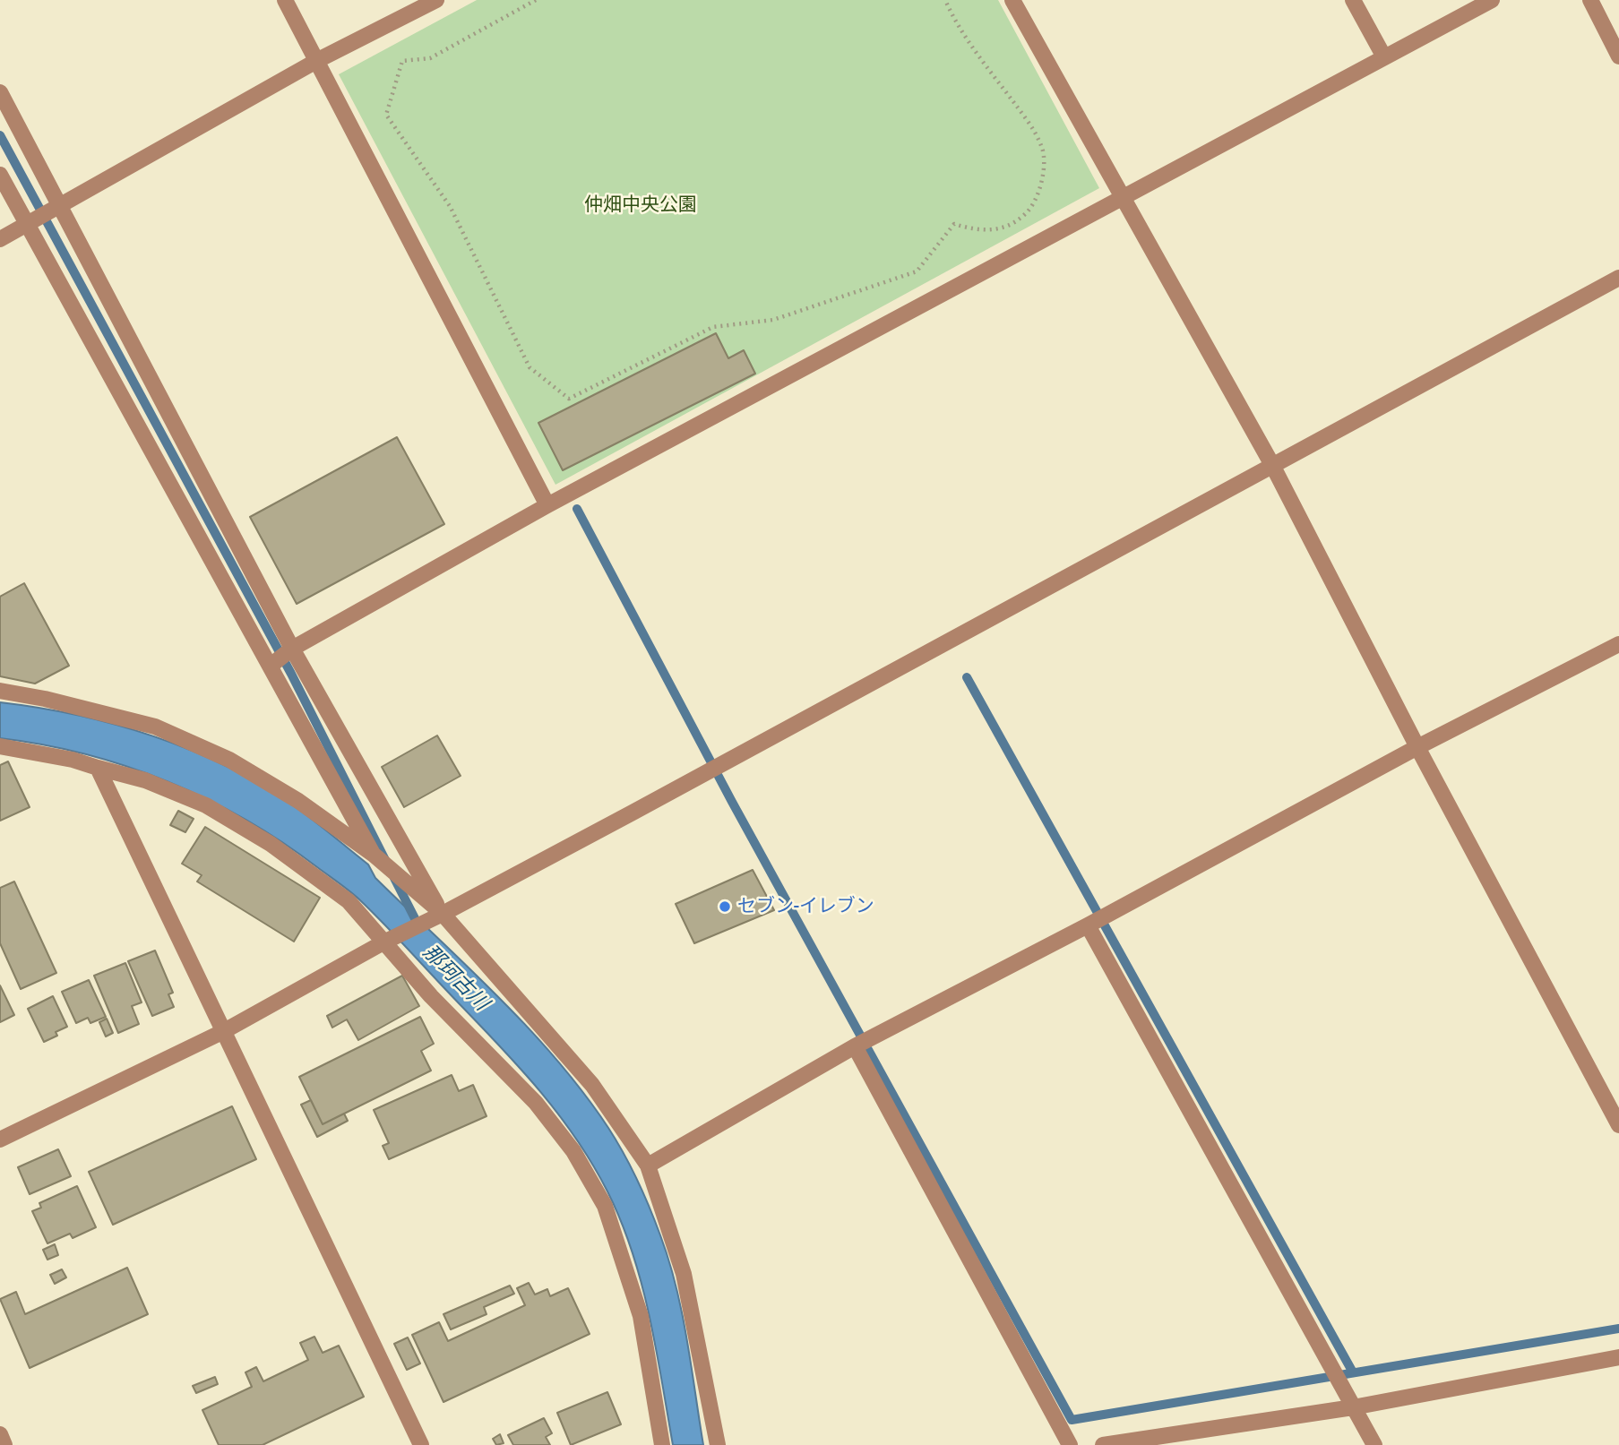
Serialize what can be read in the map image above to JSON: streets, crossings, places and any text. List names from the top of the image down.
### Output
{
  "water": ["那珂古川"],
  "parks": ["仲畑中央公園"],
  "places": ["セブン-イレブン"]
}
